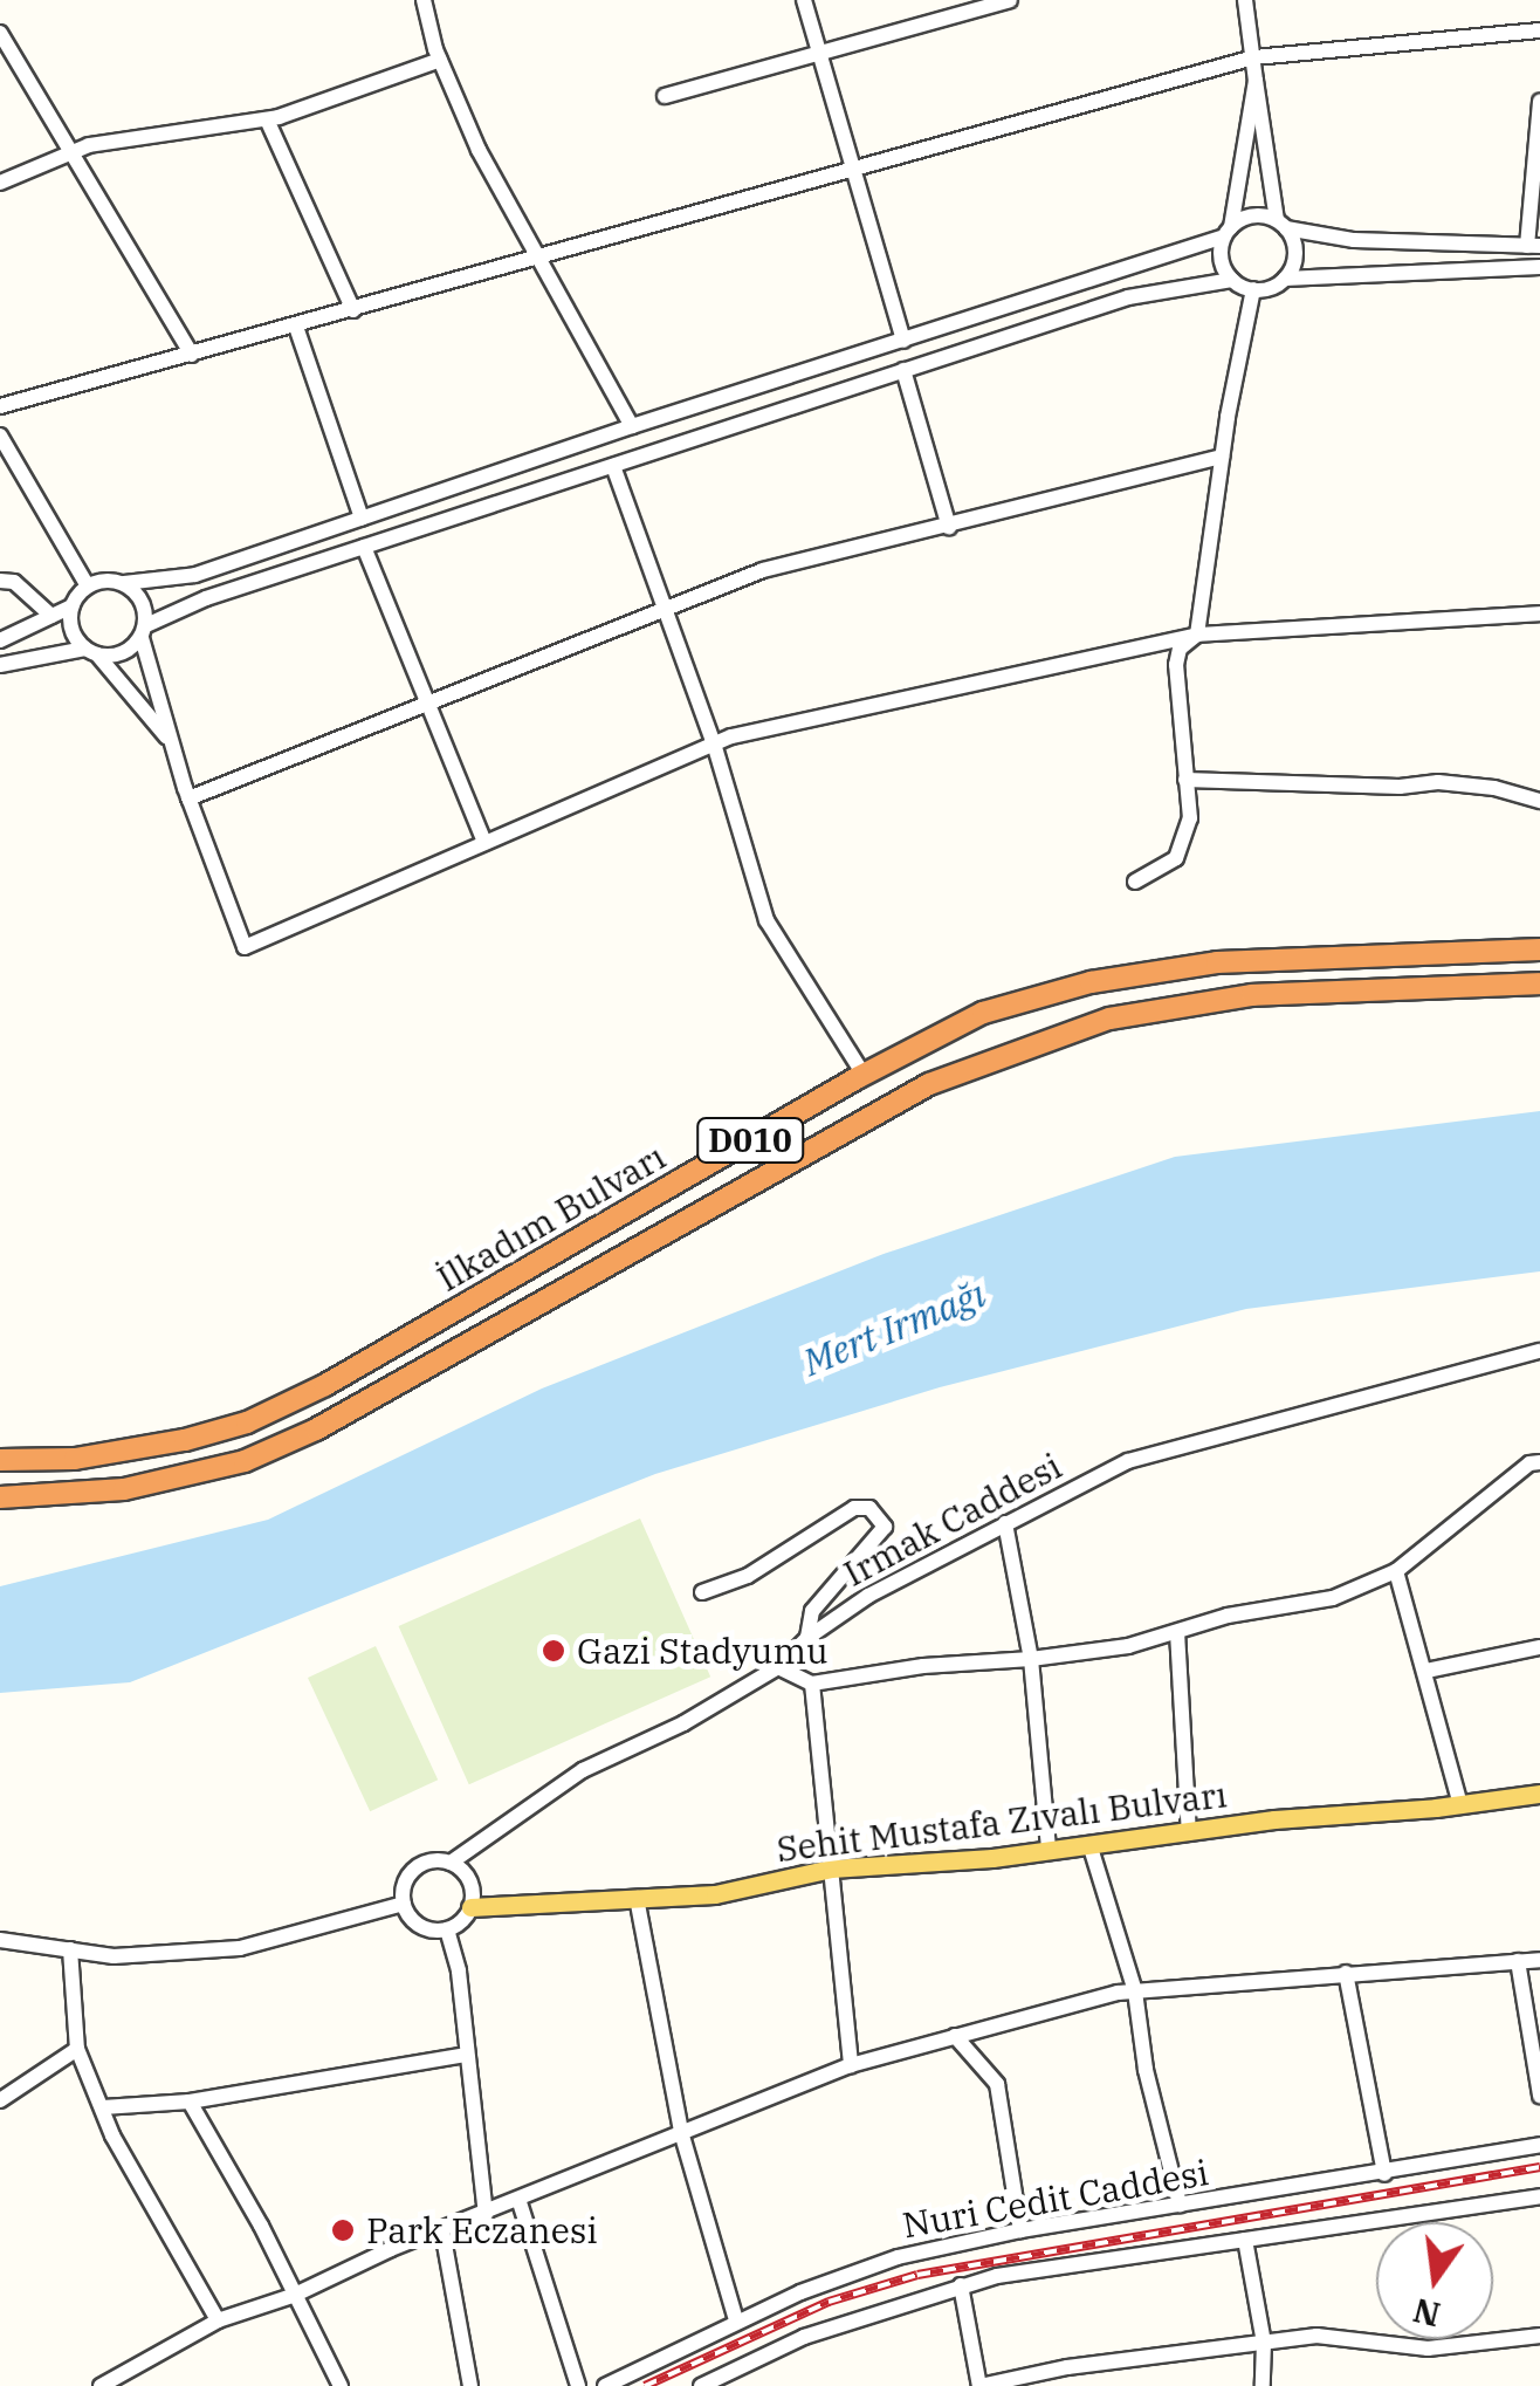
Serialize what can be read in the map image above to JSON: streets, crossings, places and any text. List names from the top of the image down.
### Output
{
  "streets": {
    "highway": ["D010", "İlkadım Bulvarı"],
    "main road": ["Sehit Mustafa Zıvalı Bulvarı"],
    "street": ["Irmak Caddesi", "Nuri Cedit Caddesi"]
  },
  "crossings": [
    ["Irmak Caddesi", "Sehit Mustafa Zıvalı Bulvarı"]
  ],
  "water": ["Mert Irmağı"],
  "places": ["Gazi Stadyumu", "Park Eczanesi"],
  "north": "bottom"
}
